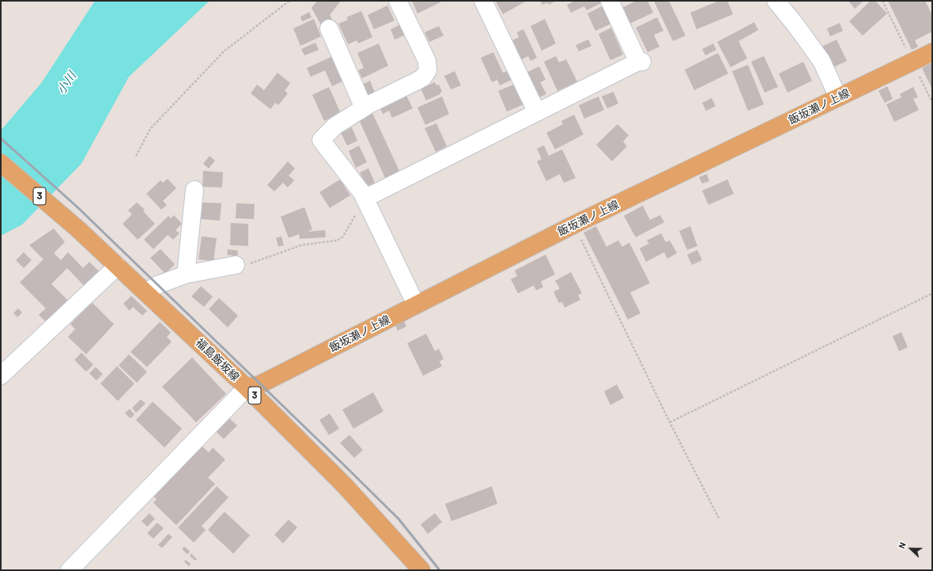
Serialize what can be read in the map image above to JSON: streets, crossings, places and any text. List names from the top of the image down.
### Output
{
  "streets": {
    "main road": ["飯坂瀬ノ上線", "3", "福島飯坂線"]
  },
  "crossings": [
    ["飯坂瀬ノ上線", "福島飯坂線"]
  ],
  "water": ["小川"],
  "north": "left"
}
